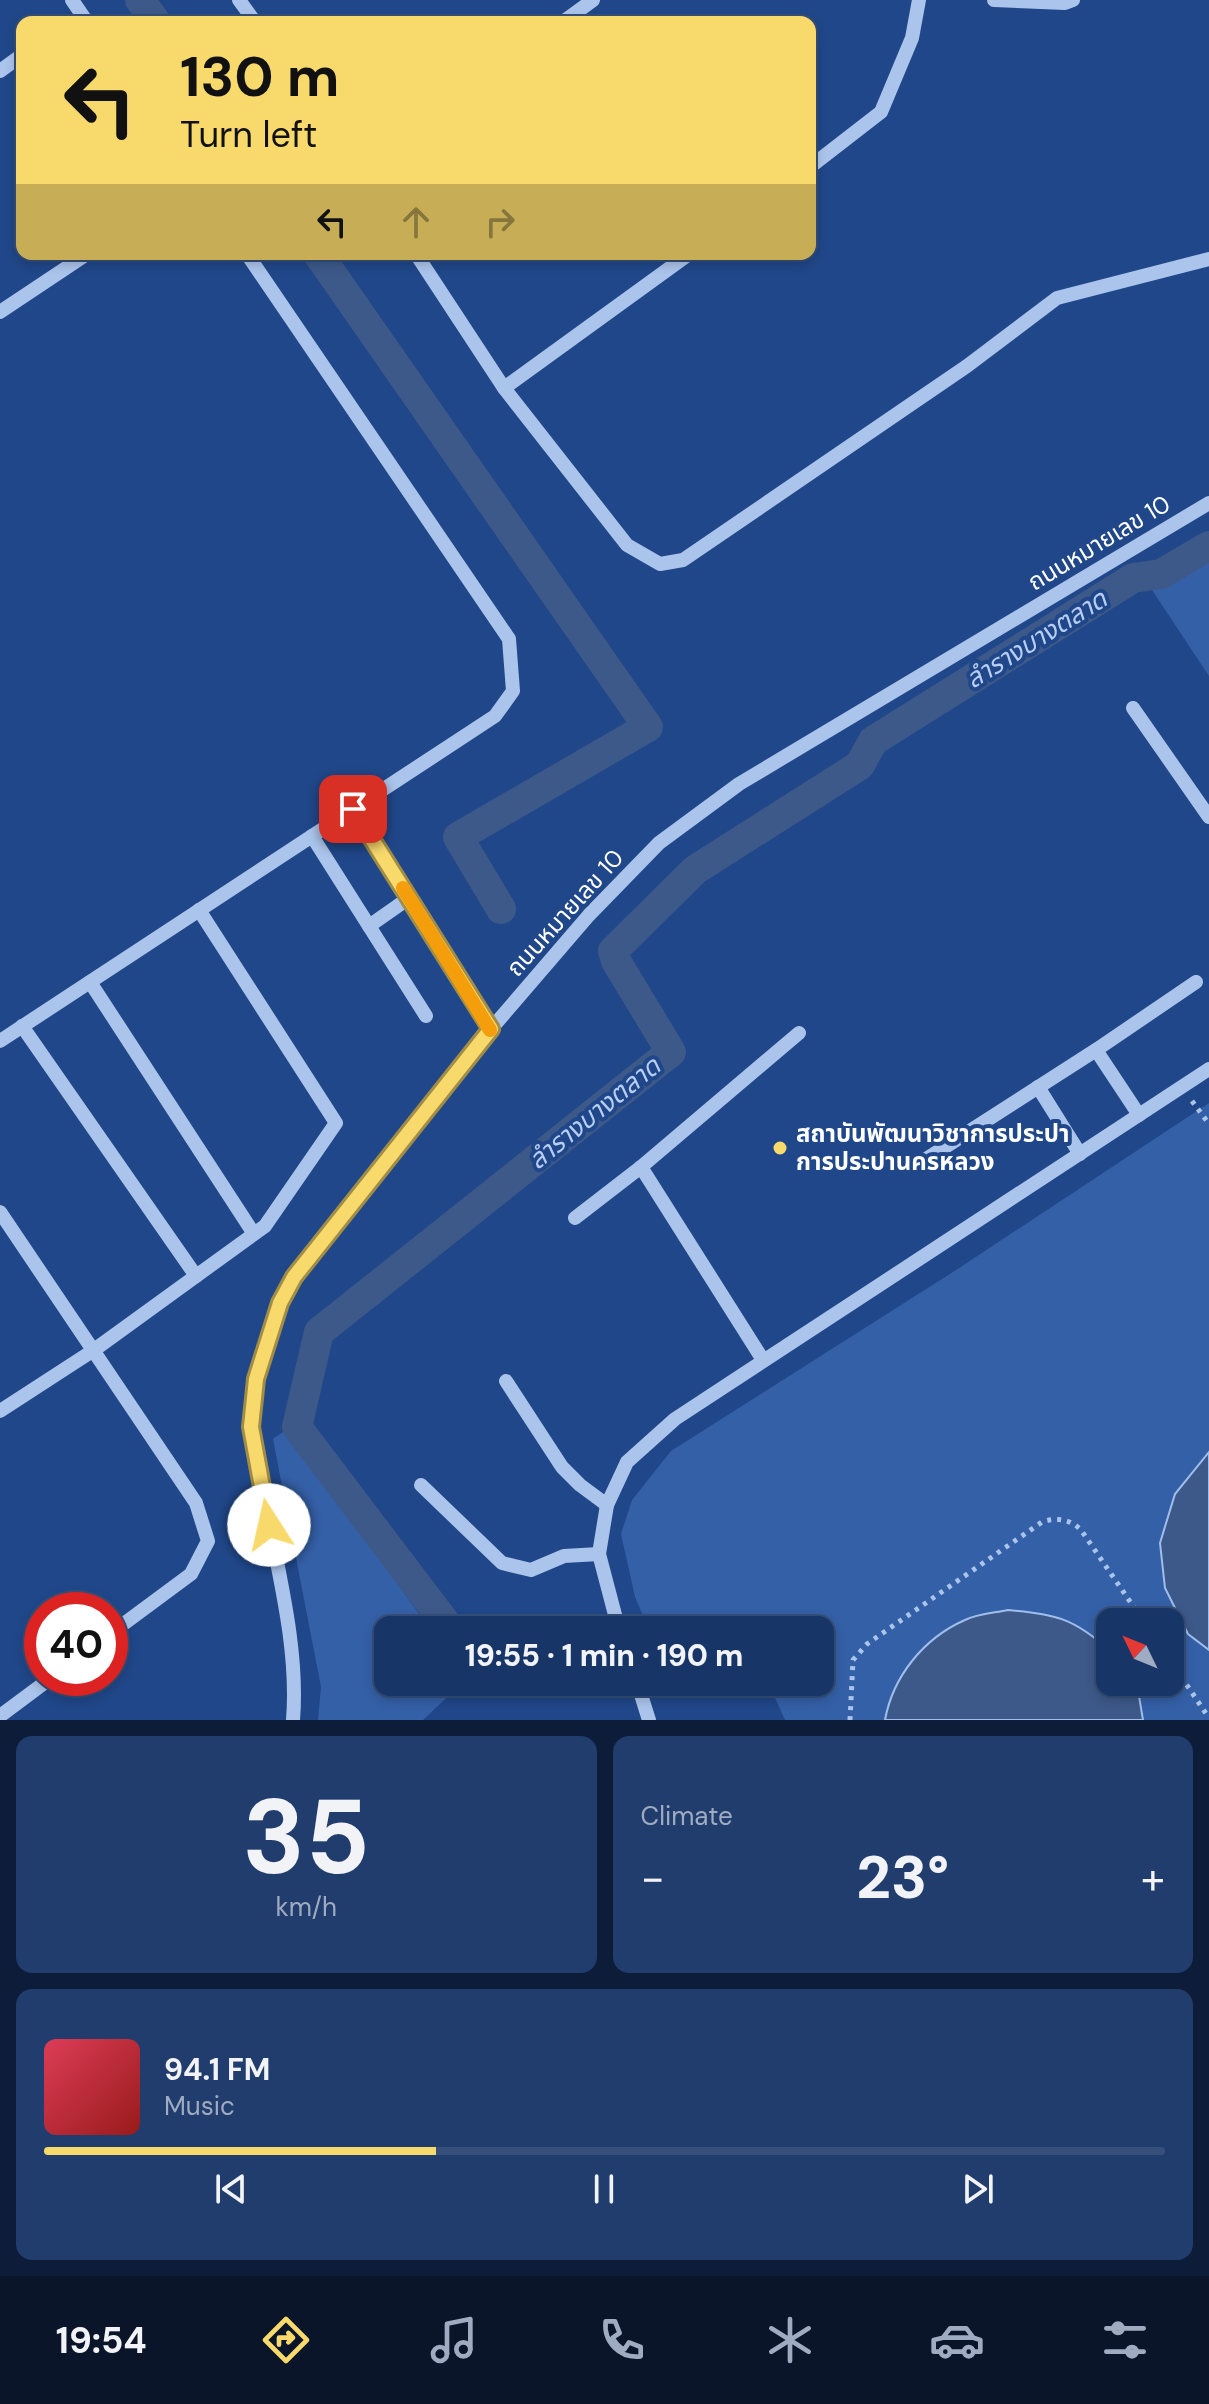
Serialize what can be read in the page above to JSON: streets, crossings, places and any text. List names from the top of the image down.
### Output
{
  "streets": {
    "street": ["ถนนหมายเลข 10"]
  },
  "water": ["ลำรางบางตลาด"],
  "places": ["สถาบันพัฒนาวิชาการประปา การประปานครหลวง"],
  "north": "top left",
  "page": {
    "turn": ["130 m", "Turn left"],
    "limit": "40",
    "trip": "19:55 · 1 min · 190 m",
    "tile": [
      ["35", "km/h"],
      "Climate"
    ],
    "heat": ["−", "23°", "+"],
    "song": ["94.1 FM", "Music"],
    "tabs": "19:54"
  }
}
